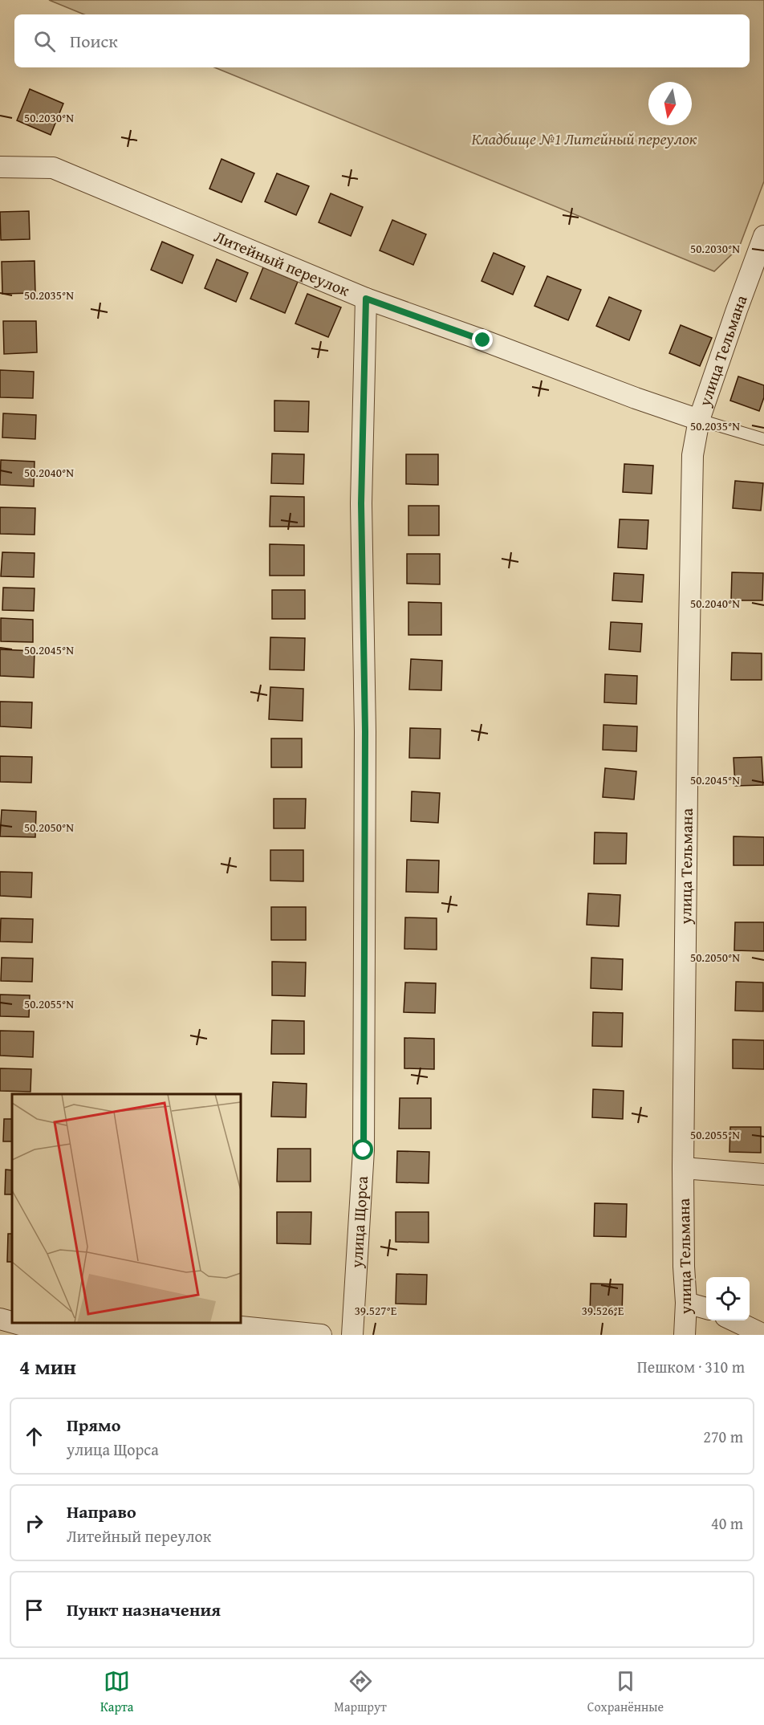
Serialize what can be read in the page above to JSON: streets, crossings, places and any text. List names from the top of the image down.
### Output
{
  "streets": {
    "street": ["Литейный переулок", "улица Тельмана", "улица Щорса"]
  },
  "crossings": [
    ["Литейный переулок", "улица Тельмана"],
    ["Литейный переулок", "улица Щорса"]
  ],
  "parks": ["Кладбище №1 Литейный переулок"],
  "north": "bottom",
  "page": {
    "search": "Поиск",
    "heading": ["4 мин", "Пешком · 310 m"],
    "list": [
      ["Прямо", "улица Щорса", "270 m"],
      ["Направо", "Литейный переулок", "40 m"],
      "Пункт назначения"
    ],
    "nav": ["Карта", "Маршрут", "Сохранённые"]
  },
  "coordinates": [
    "50.2030°N",
    "50.2035°N",
    "50.2040°N",
    "50.2045°N",
    "50.2050°N",
    "50.2055°N",
    "39.527°E",
    "39.526°E"
  ]
}
